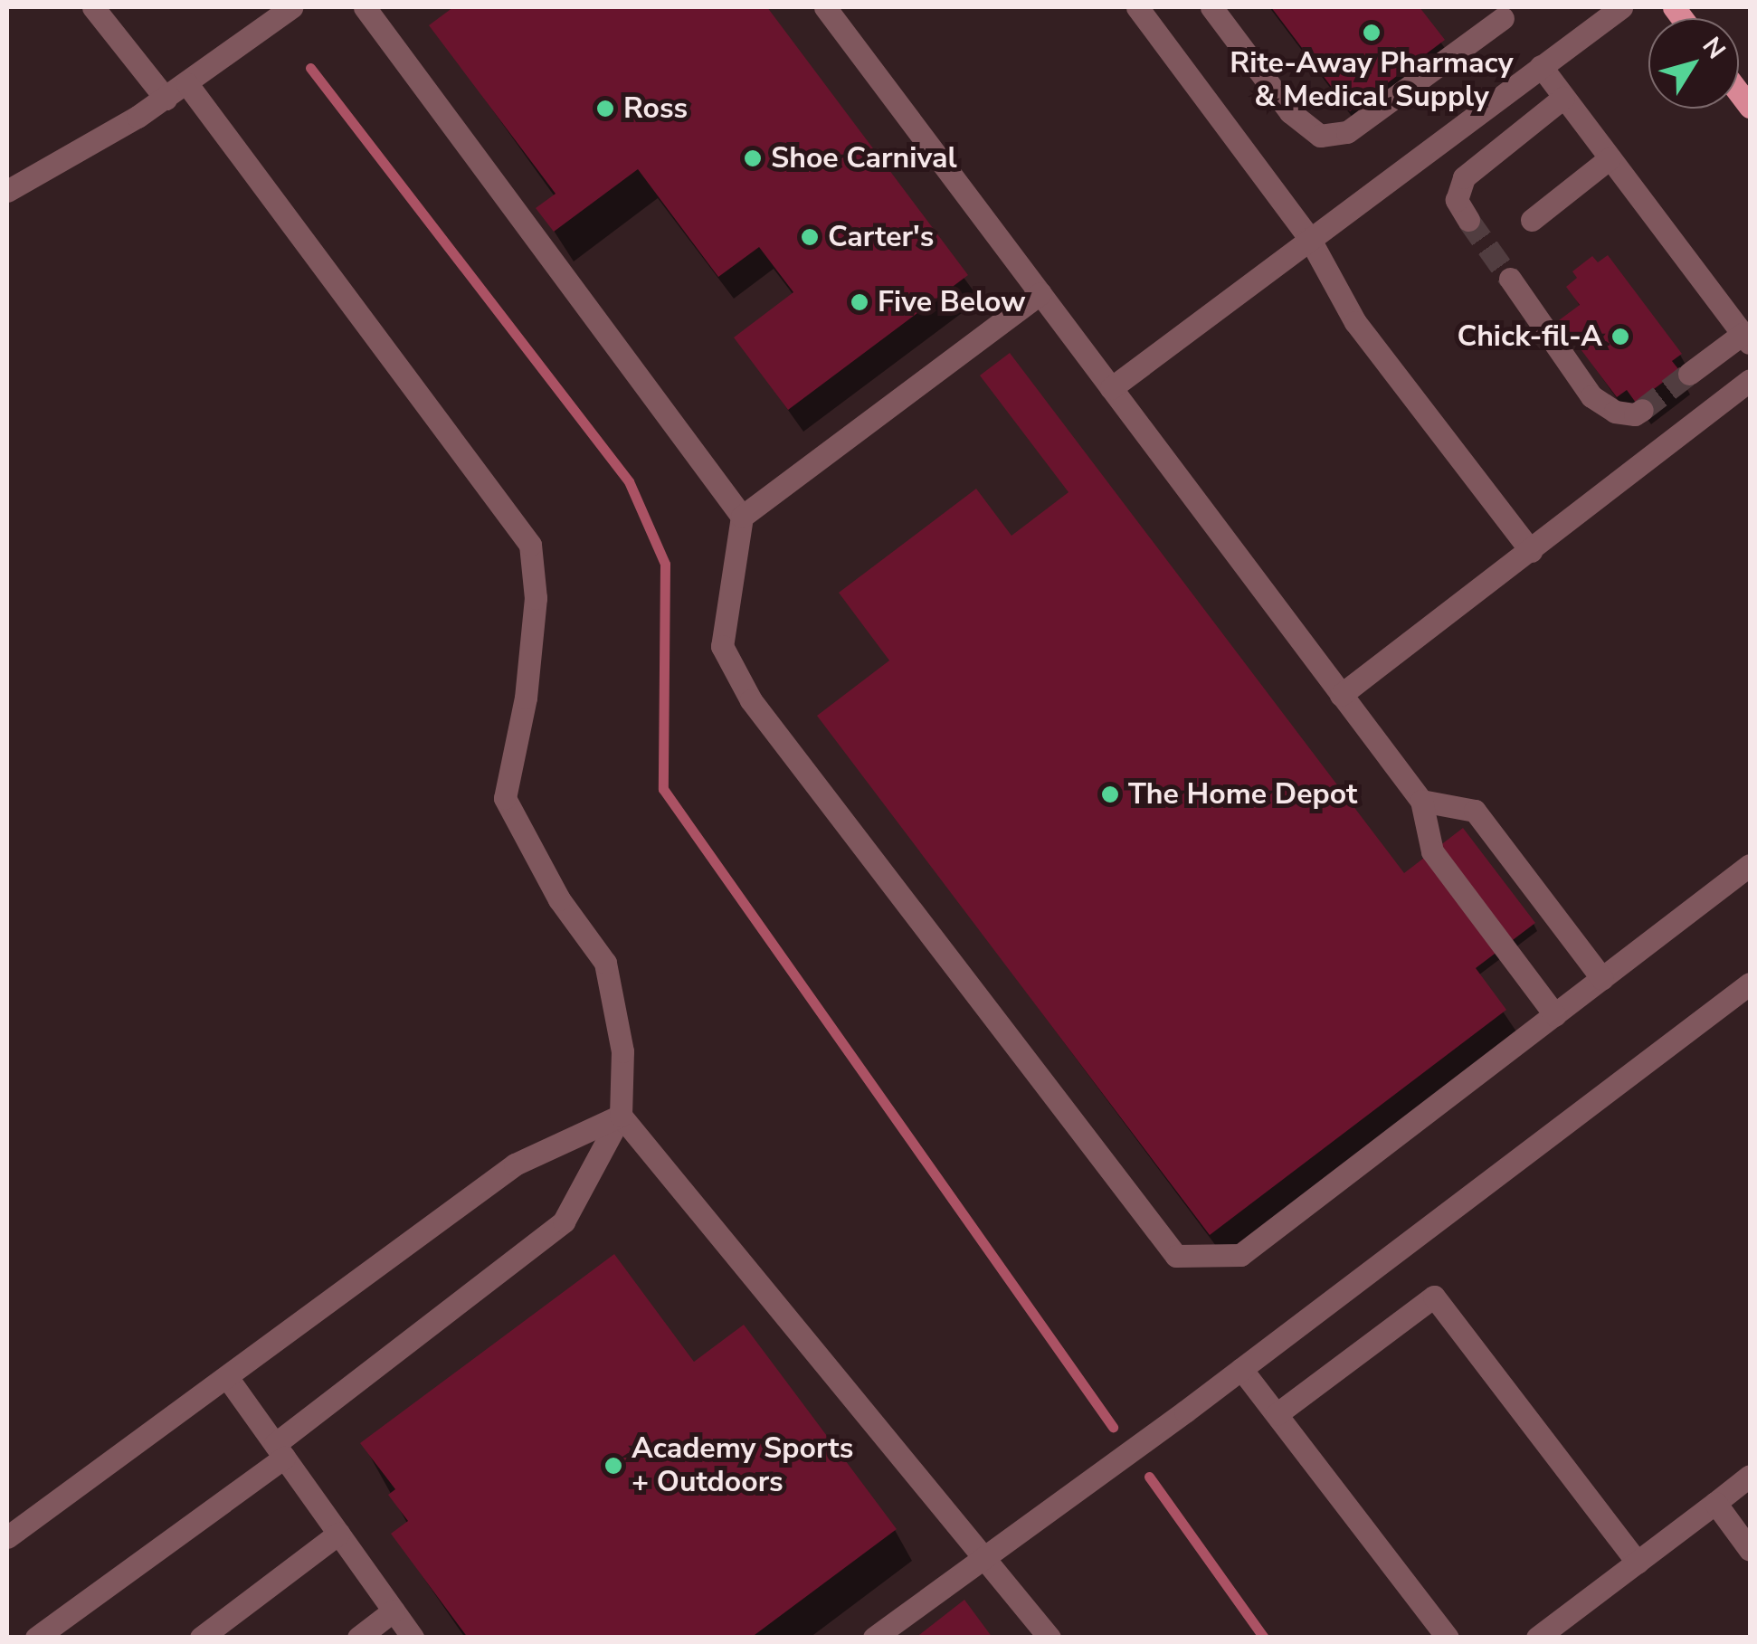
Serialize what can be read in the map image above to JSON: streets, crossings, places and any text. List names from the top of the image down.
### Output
{
  "places": [
    "Rite-Away Pharmacy & Medical Supply",
    "Ross",
    "Shoe Carnival",
    "Carter's",
    "Five Below",
    "Chick-fil-A",
    "The Home Depot",
    "Academy Sports + Outdoors"
  ],
  "north": "top right"
}
